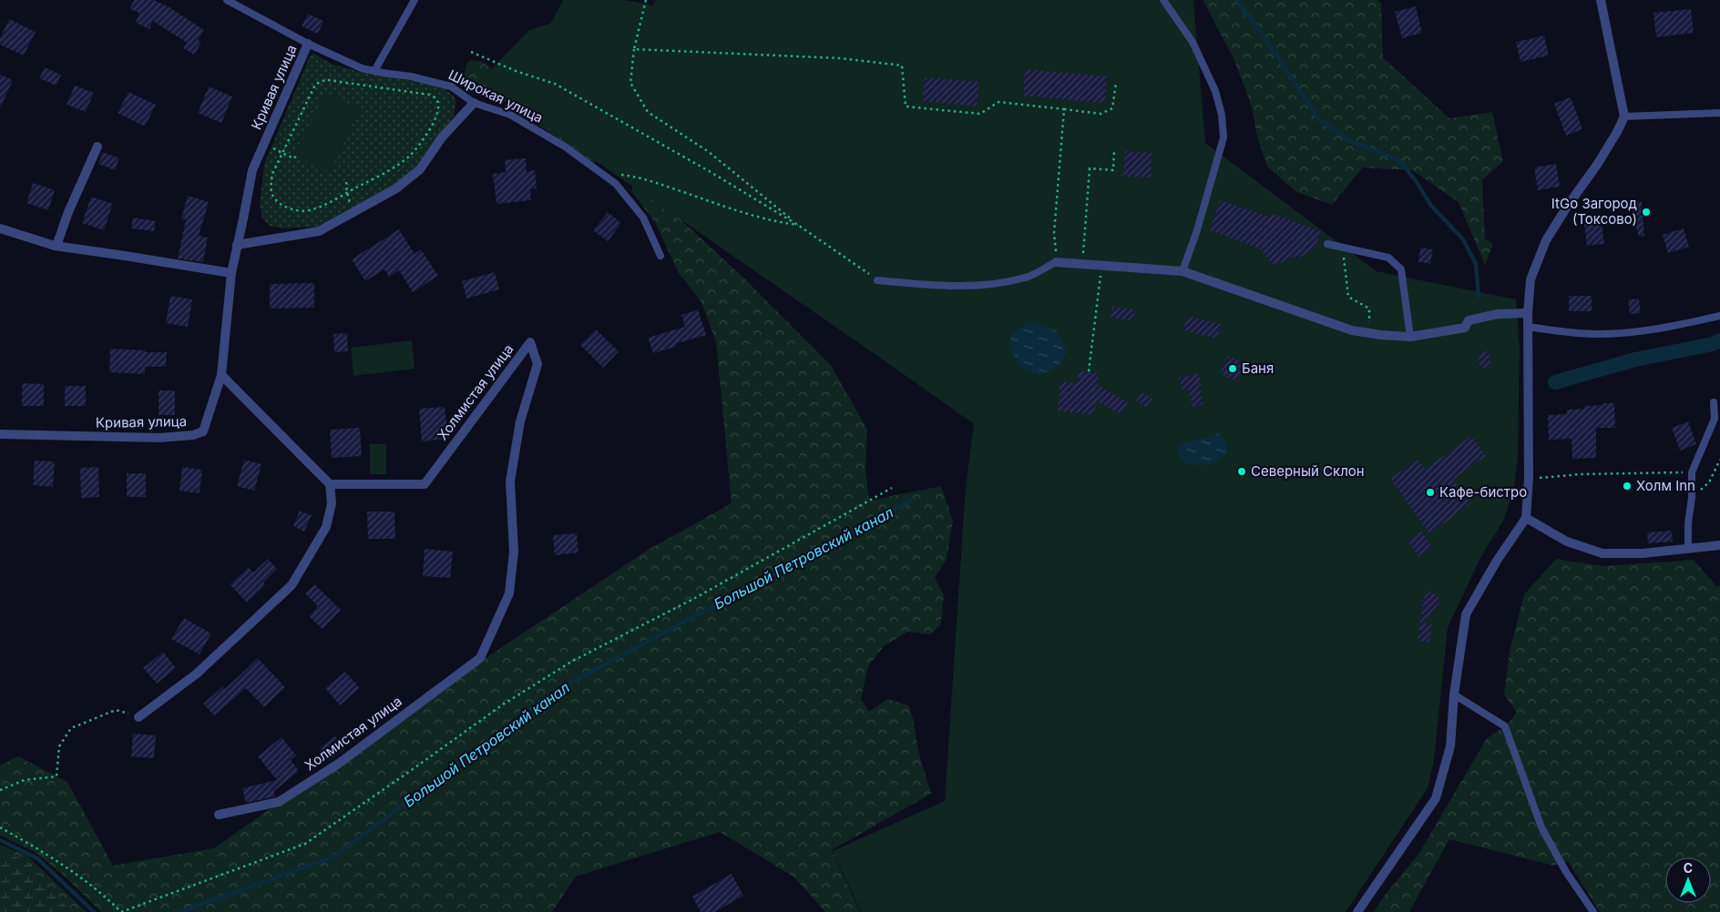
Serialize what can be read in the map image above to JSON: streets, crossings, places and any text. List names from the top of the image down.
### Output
{
  "streets": {
    "street": ["Кривая улица", "Холмистая улица"],
    "lane": ["Широкая улица"]
  },
  "crossings": [
    ["Кривая улица", "Широкая улица"]
  ],
  "water": ["Большой Петровский канал"],
  "places": [
    "ItGo Загород (Токсово)",
    "Баня",
    "Северный Склон",
    "Холм Inn",
    "Кафе-бистро"
  ],
  "north": "top"
}
